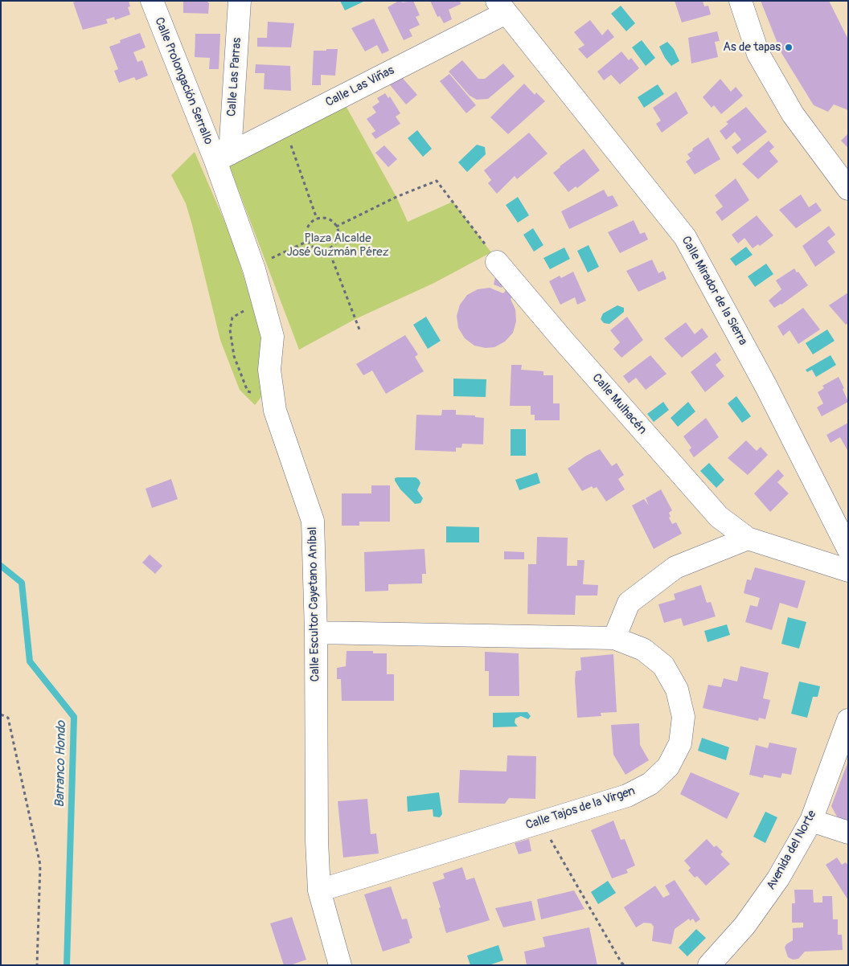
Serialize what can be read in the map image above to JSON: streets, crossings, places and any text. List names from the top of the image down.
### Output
{
  "streets": {
    "street": [
      "Calle Las Parras",
      "Calle Prolongación Serrallo",
      "Calle Las Viñas",
      "Calle Mirador de la Sierra",
      "Calle Mulhacén",
      "Calle Escultor Cayetano Aníbal",
      "Calle Tajos de la Virgen",
      "Avenida del Norte"
    ]
  },
  "crossings": [
    ["Calle Las Parras", "Calle Prolongación Serrallo"],
    ["Calle Las Parras", "Calle Las Viñas"],
    ["Calle Las Parras", "Calle Escultor Cayetano Aníbal"],
    ["Calle Prolongación Serrallo", "Calle Las Viñas"],
    ["Calle Prolongación Serrallo", "Calle Escultor Cayetano Aníbal"],
    ["Calle Las Viñas", "Calle Mirador de la Sierra"],
    ["Calle Las Viñas", "Calle Escultor Cayetano Aníbal"],
    ["Calle Escultor Cayetano Aníbal", "Calle Tajos de la Virgen"]
  ],
  "water": ["Barranco Hondo"],
  "parks": ["Plaza Alcalde José Guzmán Pérez"],
  "places": ["As de tapas"]
}
